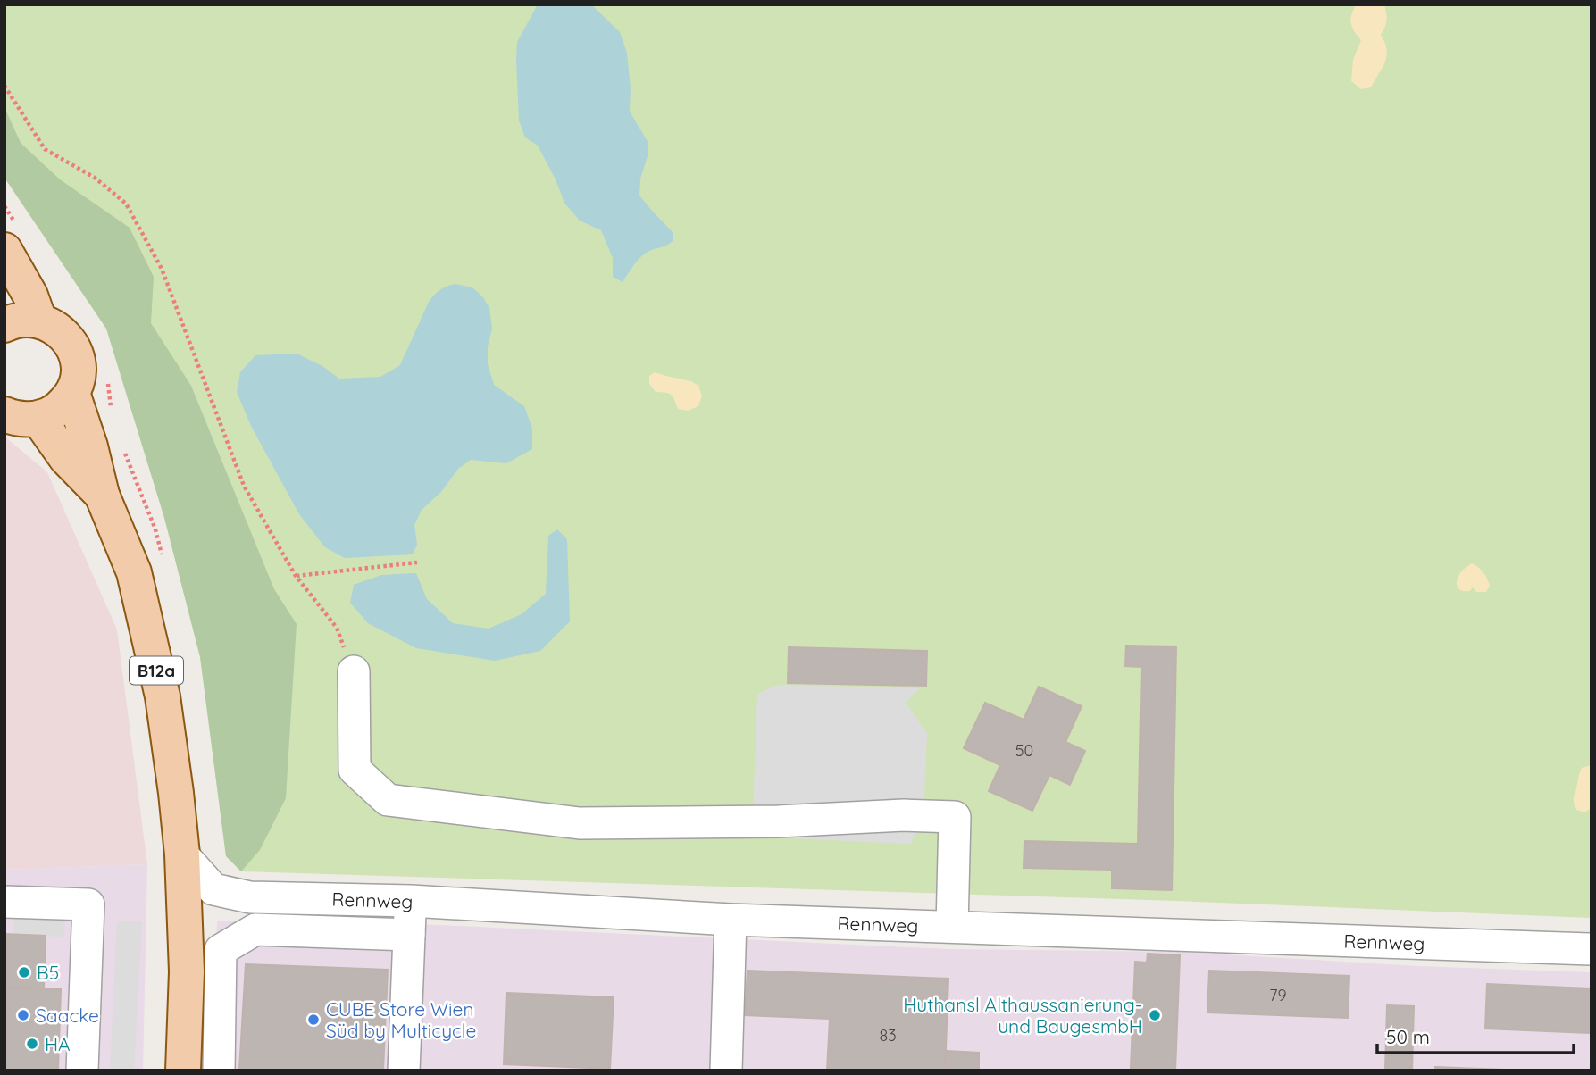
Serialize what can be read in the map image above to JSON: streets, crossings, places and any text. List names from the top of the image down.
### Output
{
  "streets": {
    "main road": ["B12a"],
    "street": ["Rennweg"]
  },
  "crossings": [
    ["B12a", "Rennweg"]
  ],
  "places": [
    "B5",
    "Saacke",
    "Huthansl Althaussanierung- und BaugesmbH",
    "CUBE Store Wien Süd by Multicycle",
    "HA"
  ],
  "house_numbers": ["50", "79", "83"],
  "scale_bar": "50 m"
}
